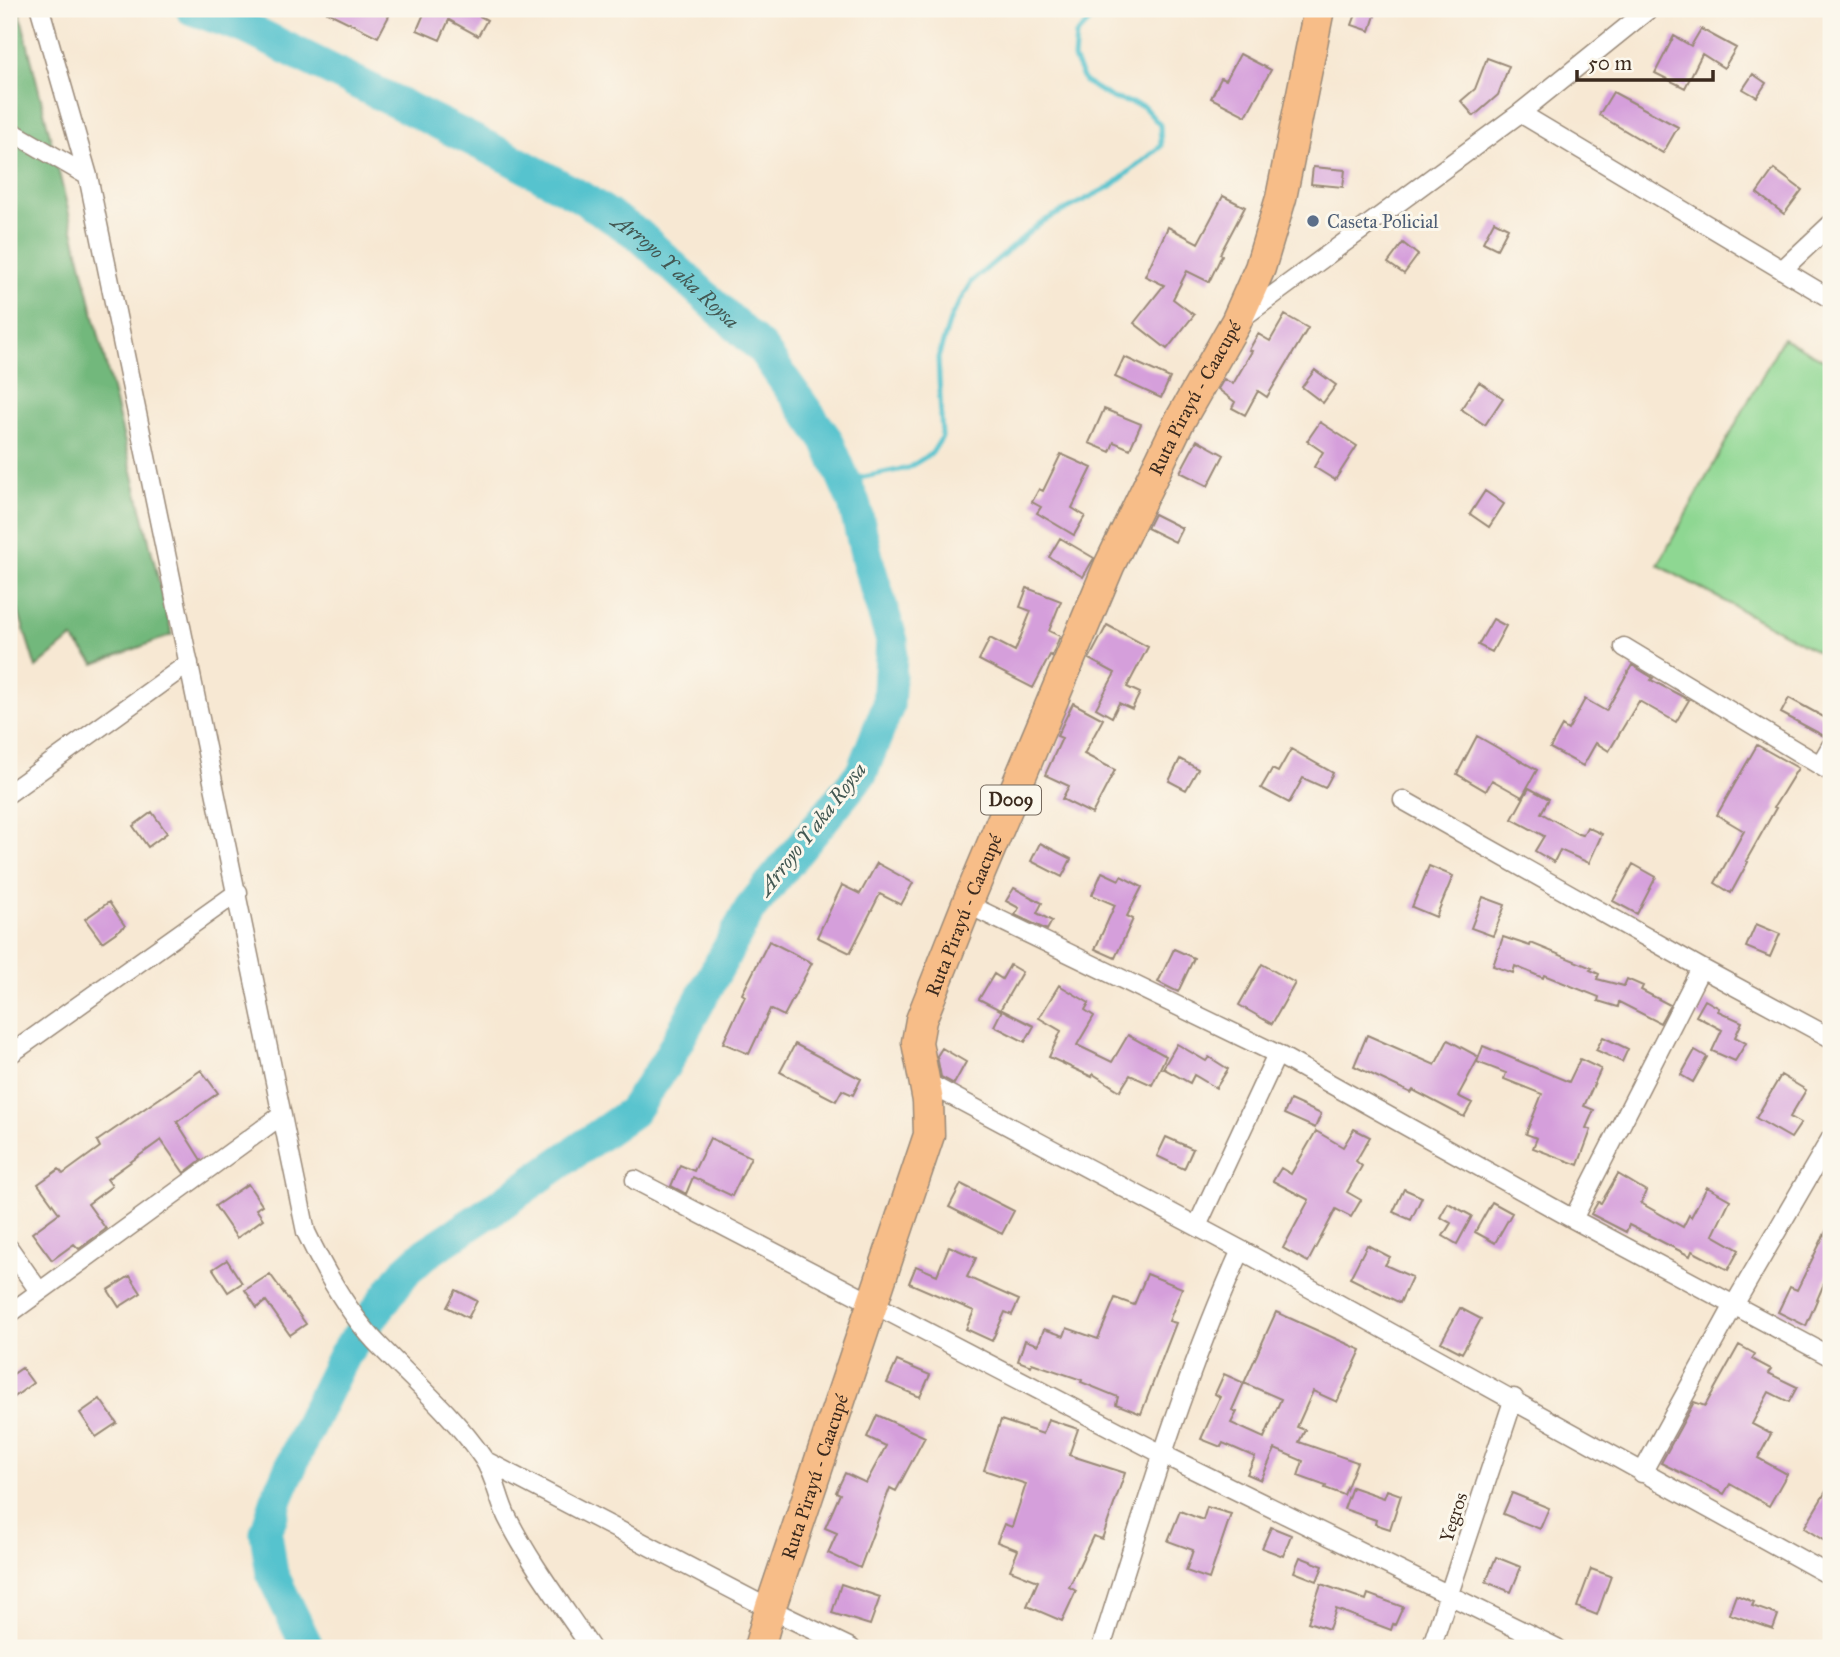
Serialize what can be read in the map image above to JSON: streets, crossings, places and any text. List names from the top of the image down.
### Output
{
  "streets": {
    "main road": ["Ruta Pirayú - Caacupé", "D009"],
    "street": ["Yegros"]
  },
  "water": ["Arroyo Y aka Roysa"],
  "places": ["Caseta Policial"],
  "scale_bar": "50 m"
}
